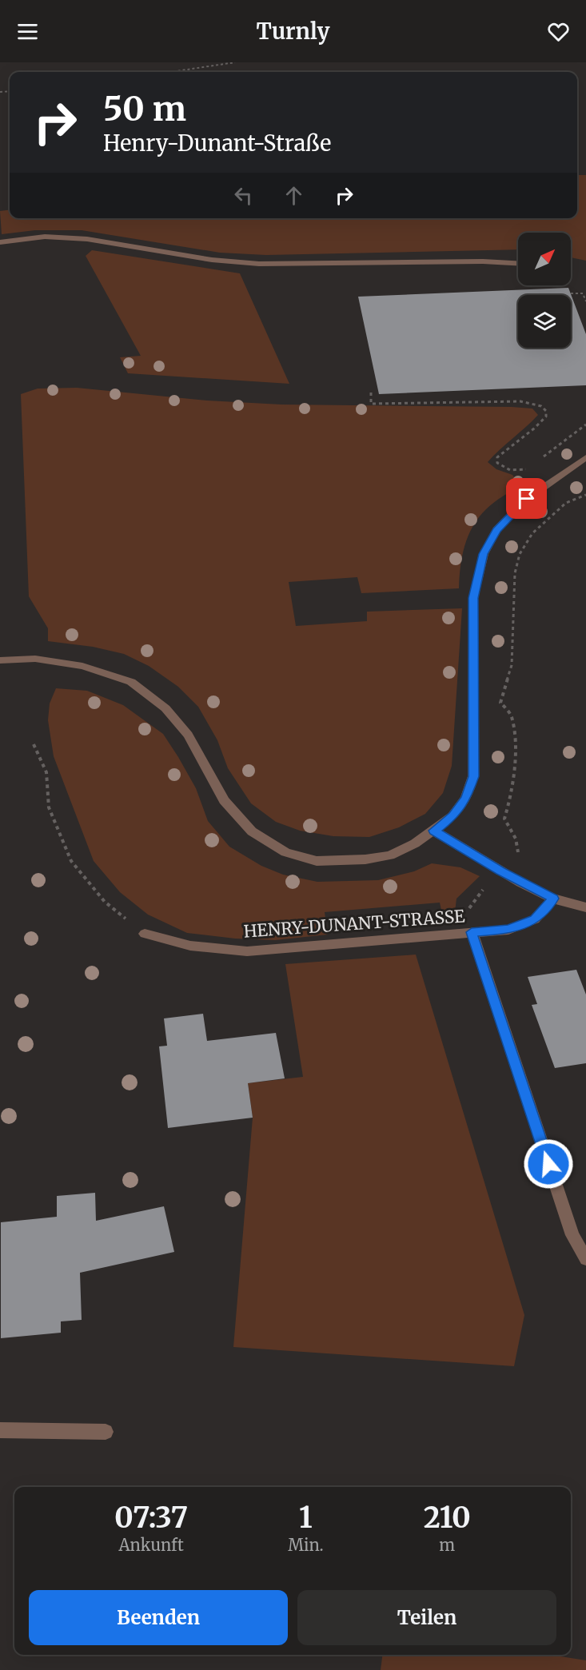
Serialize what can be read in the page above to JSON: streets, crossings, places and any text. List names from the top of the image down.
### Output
{
  "streets": {
    "street": ["HENRY-DUNANT-STRASSE"]
  },
  "north": "top right",
  "page": {
    "header": "Turnly",
    "turn": ["50 m", "Henry-Dunant-Straße"],
    "eta": [
      "07:37",
      "Ankunft",
      "1",
      "Min.",
      "210",
      "m"
    ],
    "buttons": ["Beenden", "Teilen"]
  }
}
